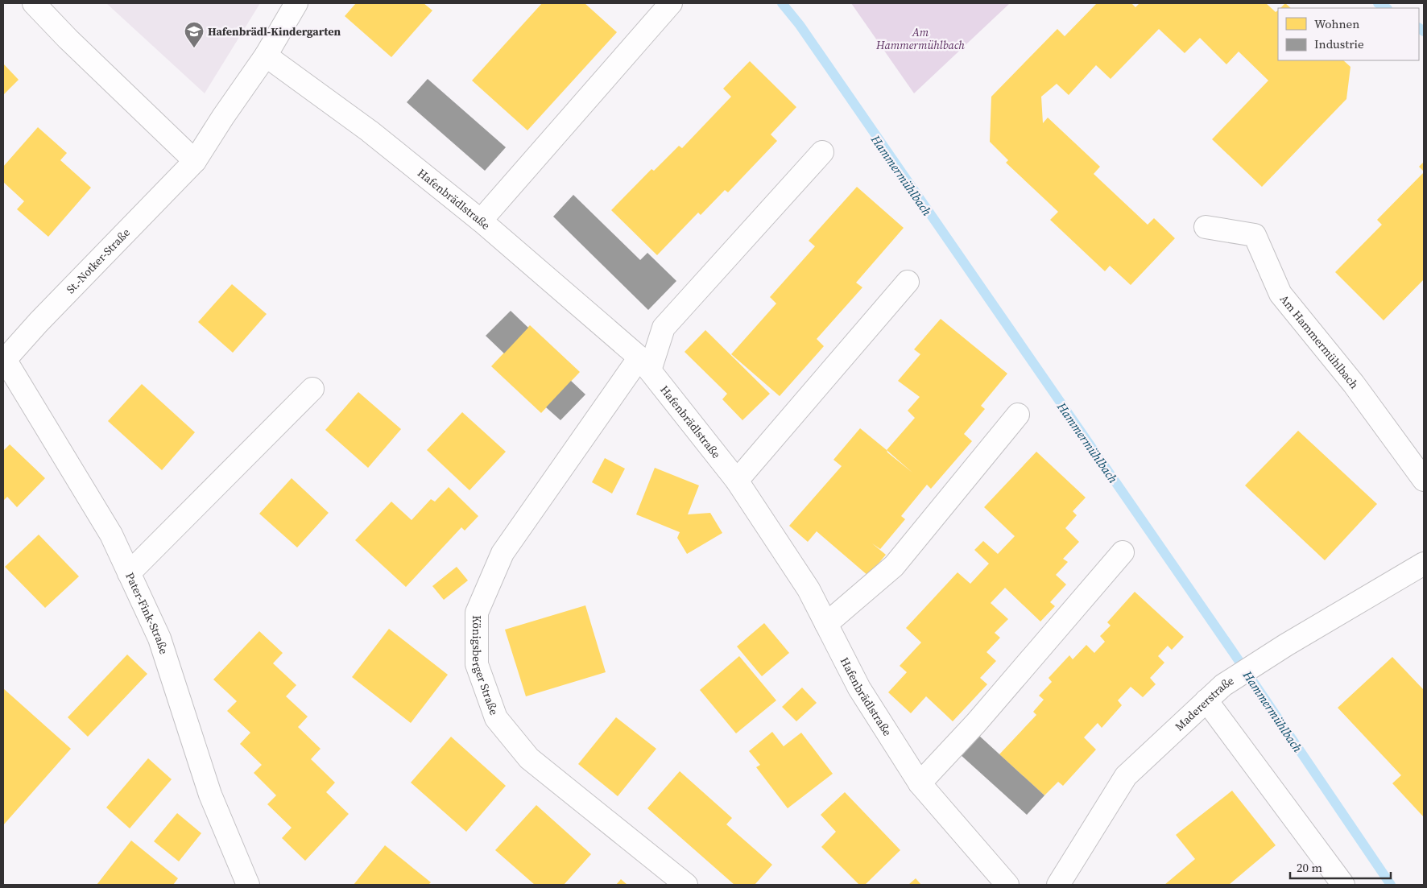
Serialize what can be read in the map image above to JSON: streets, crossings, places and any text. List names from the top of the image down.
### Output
{
  "streets": {
    "street": [
      "Hafenbrädlstraße",
      "St.-Notker-Straße",
      "Am Hammermühlbach",
      "Pater-Fink-Straße",
      "Königsberger Straße",
      "Madererstraße"
    ]
  },
  "crossings": [
    ["Hafenbrädlstraße", "St.-Notker-Straße"],
    ["Hafenbrädlstraße", "Königsberger Straße"],
    ["St.-Notker-Straße", "Pater-Fink-Straße"]
  ],
  "water": ["Hammermühlbach"],
  "parks": ["Am Hammermühlbach"],
  "places": {
    "school or university": ["Hafenbrädl-Kindergarten"]
  },
  "legend": ["Wohnen", "Industrie"],
  "scale_bar": "20 m"
}
